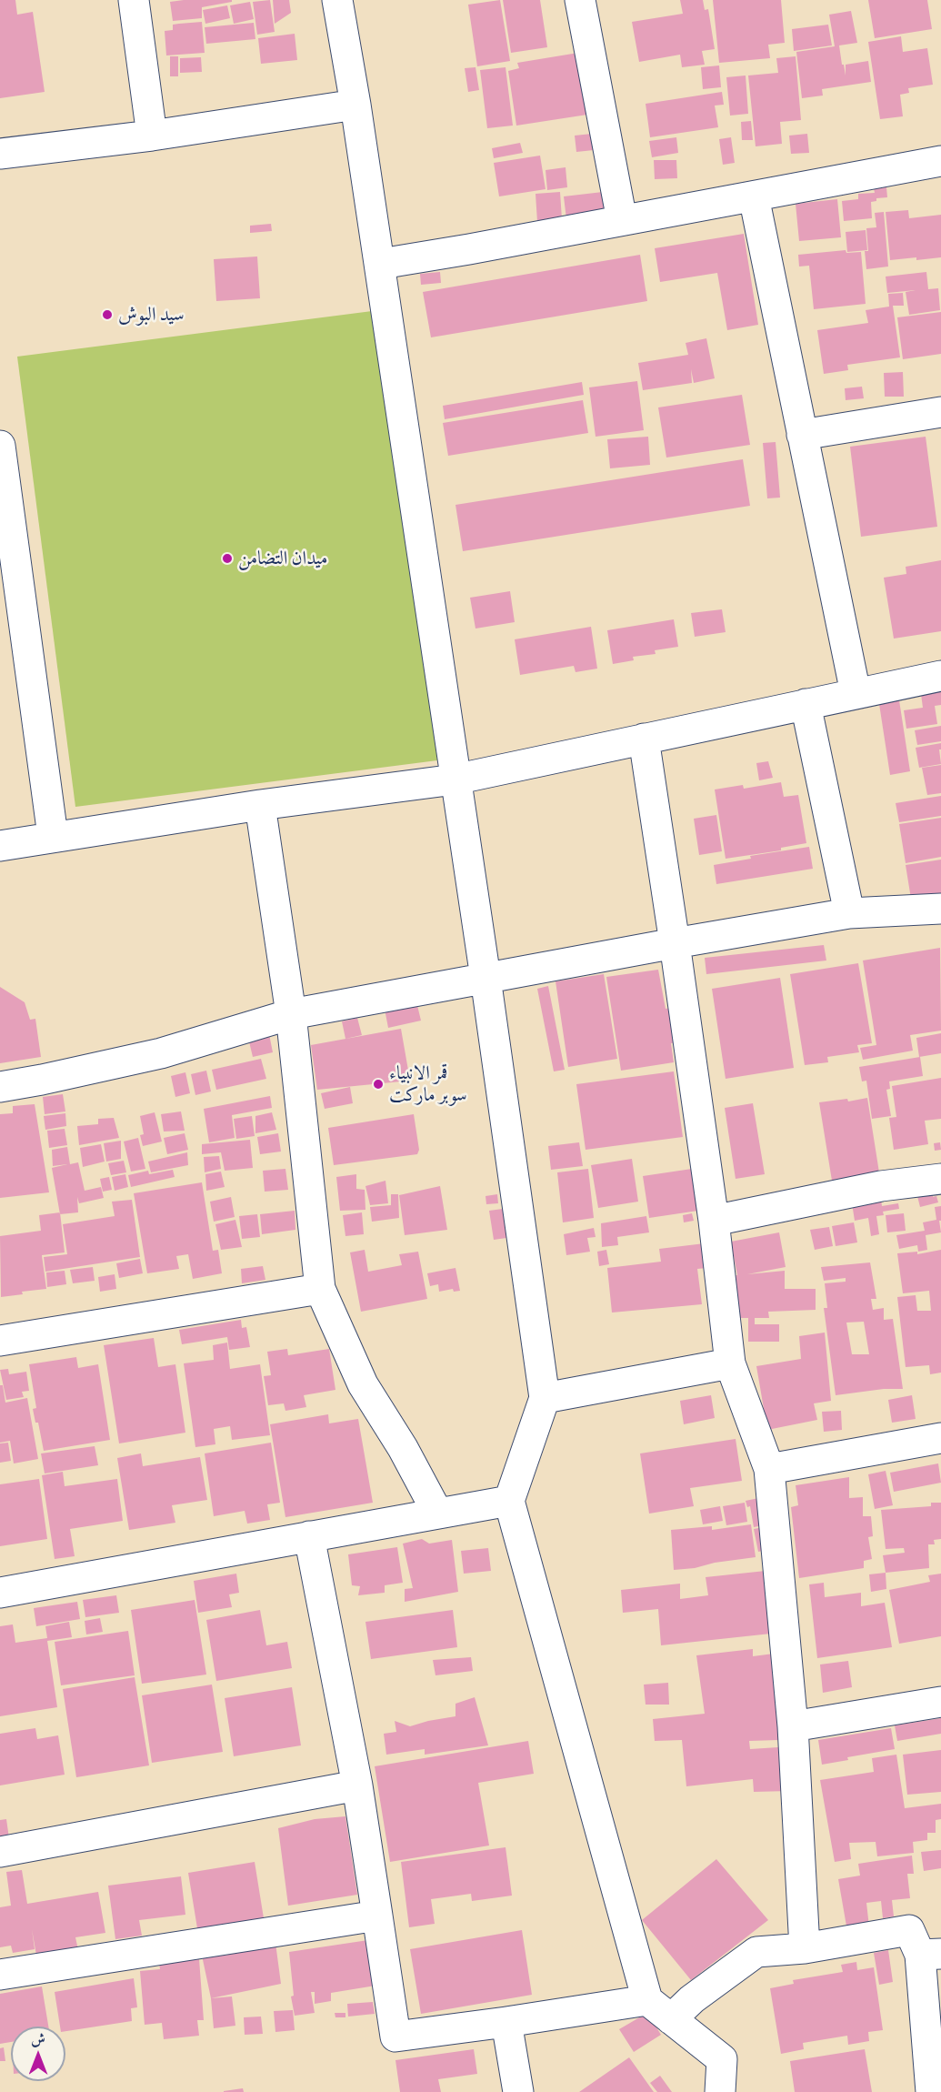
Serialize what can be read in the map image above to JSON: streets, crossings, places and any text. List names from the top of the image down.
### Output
{
  "places": ["سيد البوش", "ميدان التضامن", "قمر الانبياء سوبر ماركت"],
  "north": "top"
}
